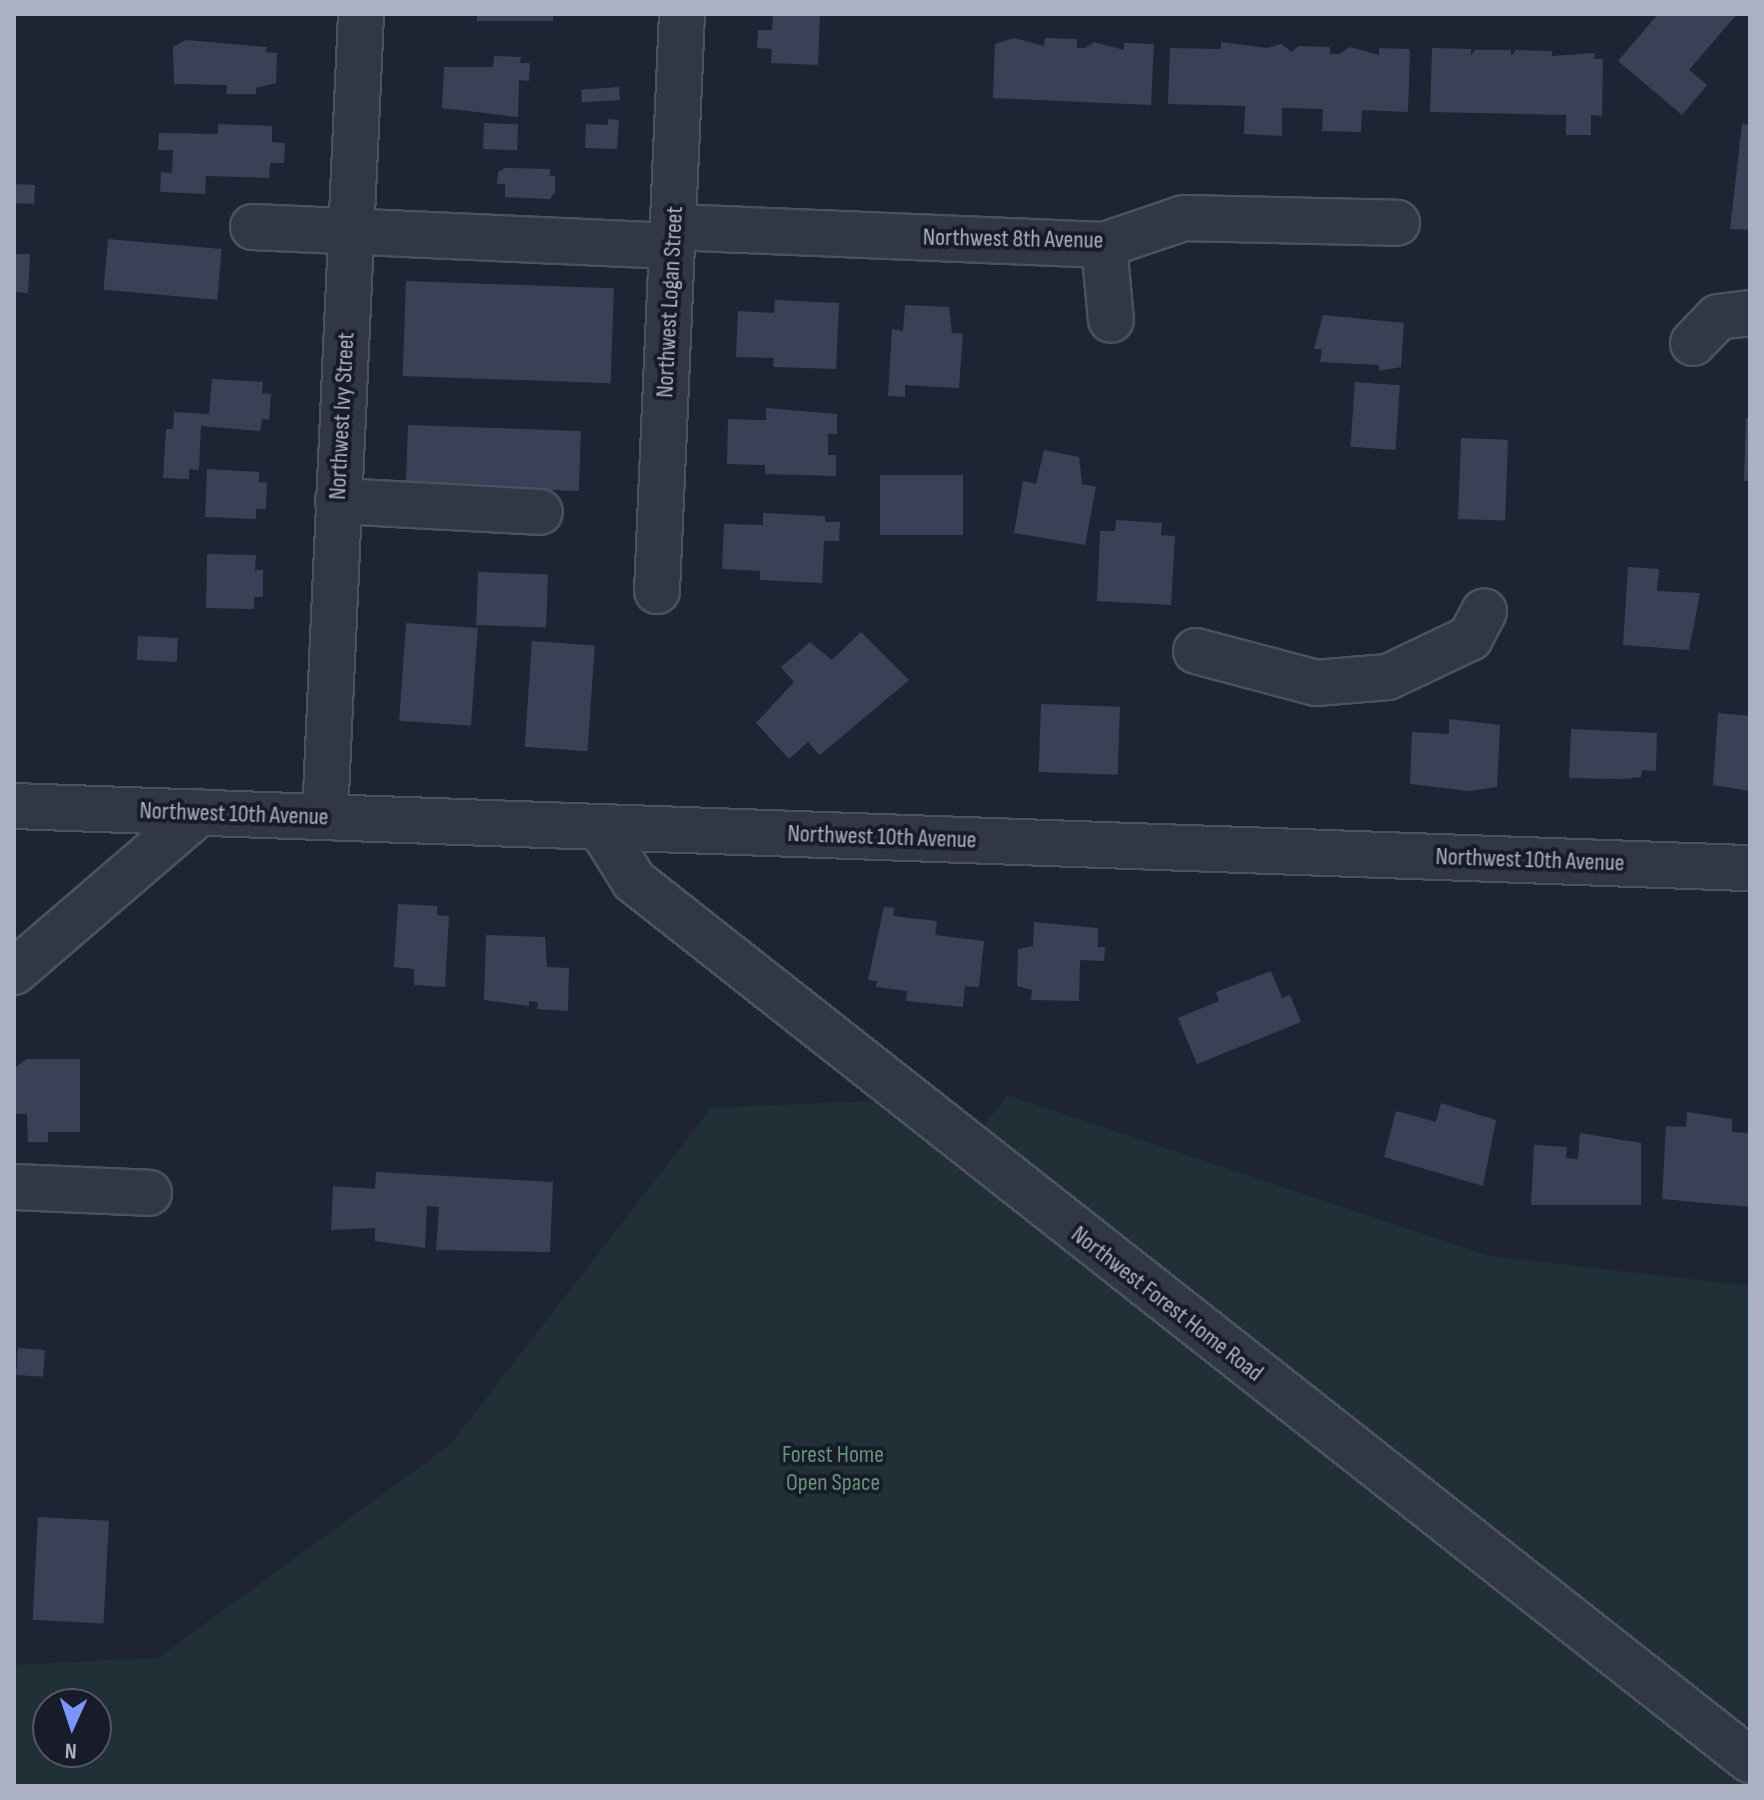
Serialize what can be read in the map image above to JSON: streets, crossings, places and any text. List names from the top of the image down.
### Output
{
  "streets": {
    "street": [
      "Northwest 8th Avenue",
      "Northwest Logan Street",
      "Northwest Ivy Street",
      "Northwest 10th Avenue",
      "Northwest Forest Home Road"
    ]
  },
  "crossings": [
    ["Northwest 8th Avenue", "Northwest Logan Street"],
    ["Northwest 8th Avenue", "Northwest Ivy Street"],
    ["Northwest Ivy Street", "Northwest 10th Avenue"],
    ["Northwest 10th Avenue", "Northwest Forest Home Road"]
  ],
  "parks": ["Forest Home Open Space"],
  "north": "bottom"
}
